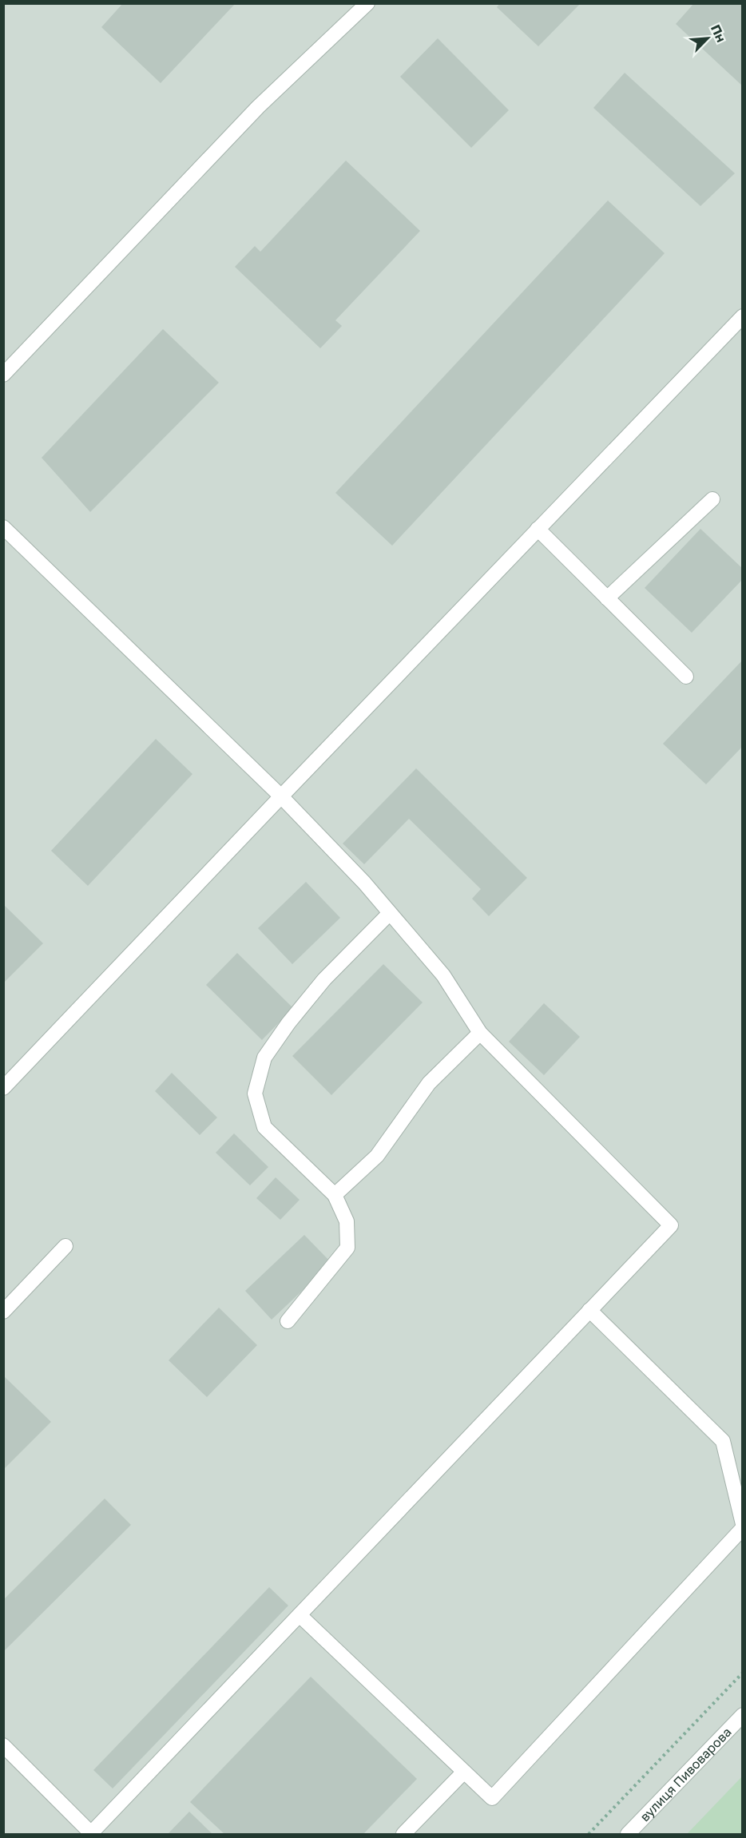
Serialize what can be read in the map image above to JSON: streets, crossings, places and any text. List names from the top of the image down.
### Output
{
  "streets": {
    "street": ["вулиця Пивоварова"]
  },
  "north": "top right"
}
